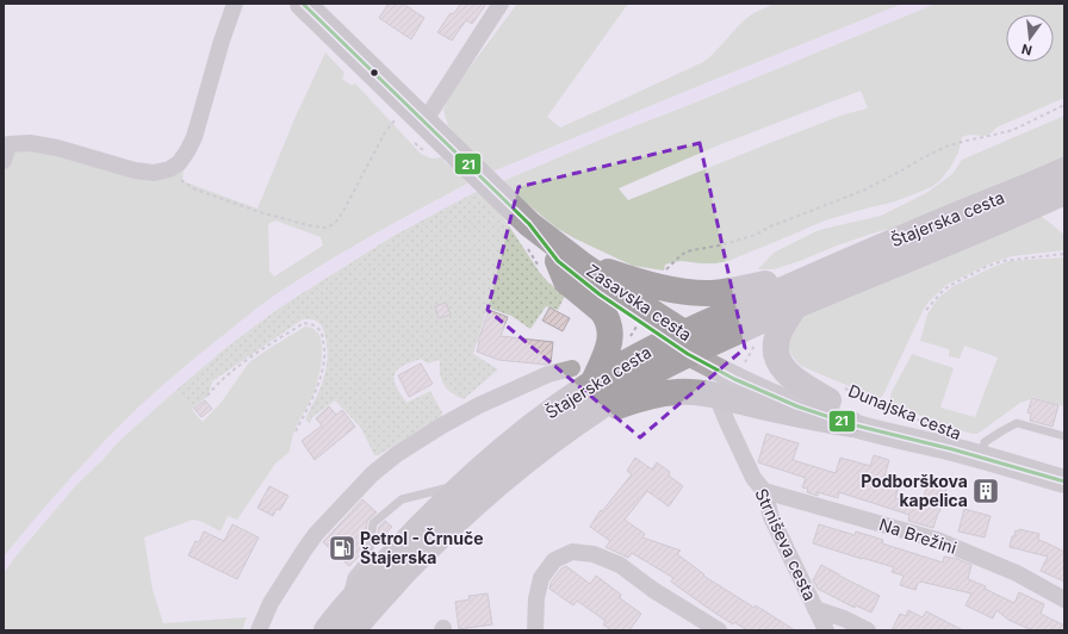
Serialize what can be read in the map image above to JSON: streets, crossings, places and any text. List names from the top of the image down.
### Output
{
  "streets": {
    "main road": ["Štajerska cesta", "Zasavska cesta", "Dunajska cesta"],
    "street": ["Na Brežini", "Strniševa cesta"]
  },
  "crossings": [
    ["Štajerska cesta", "Zasavska cesta"],
    ["Štajerska cesta", "Dunajska cesta"],
    ["Zasavska cesta", "Dunajska cesta"],
    ["Na Brežini", "Strniševa cesta"]
  ],
  "places": {
    "building": ["Podborškova kapelica"],
    "fuel station": ["Petrol - Črnuče Štajerska"]
  },
  "lines": ["transit line 21"],
  "north": "bottom"
}
